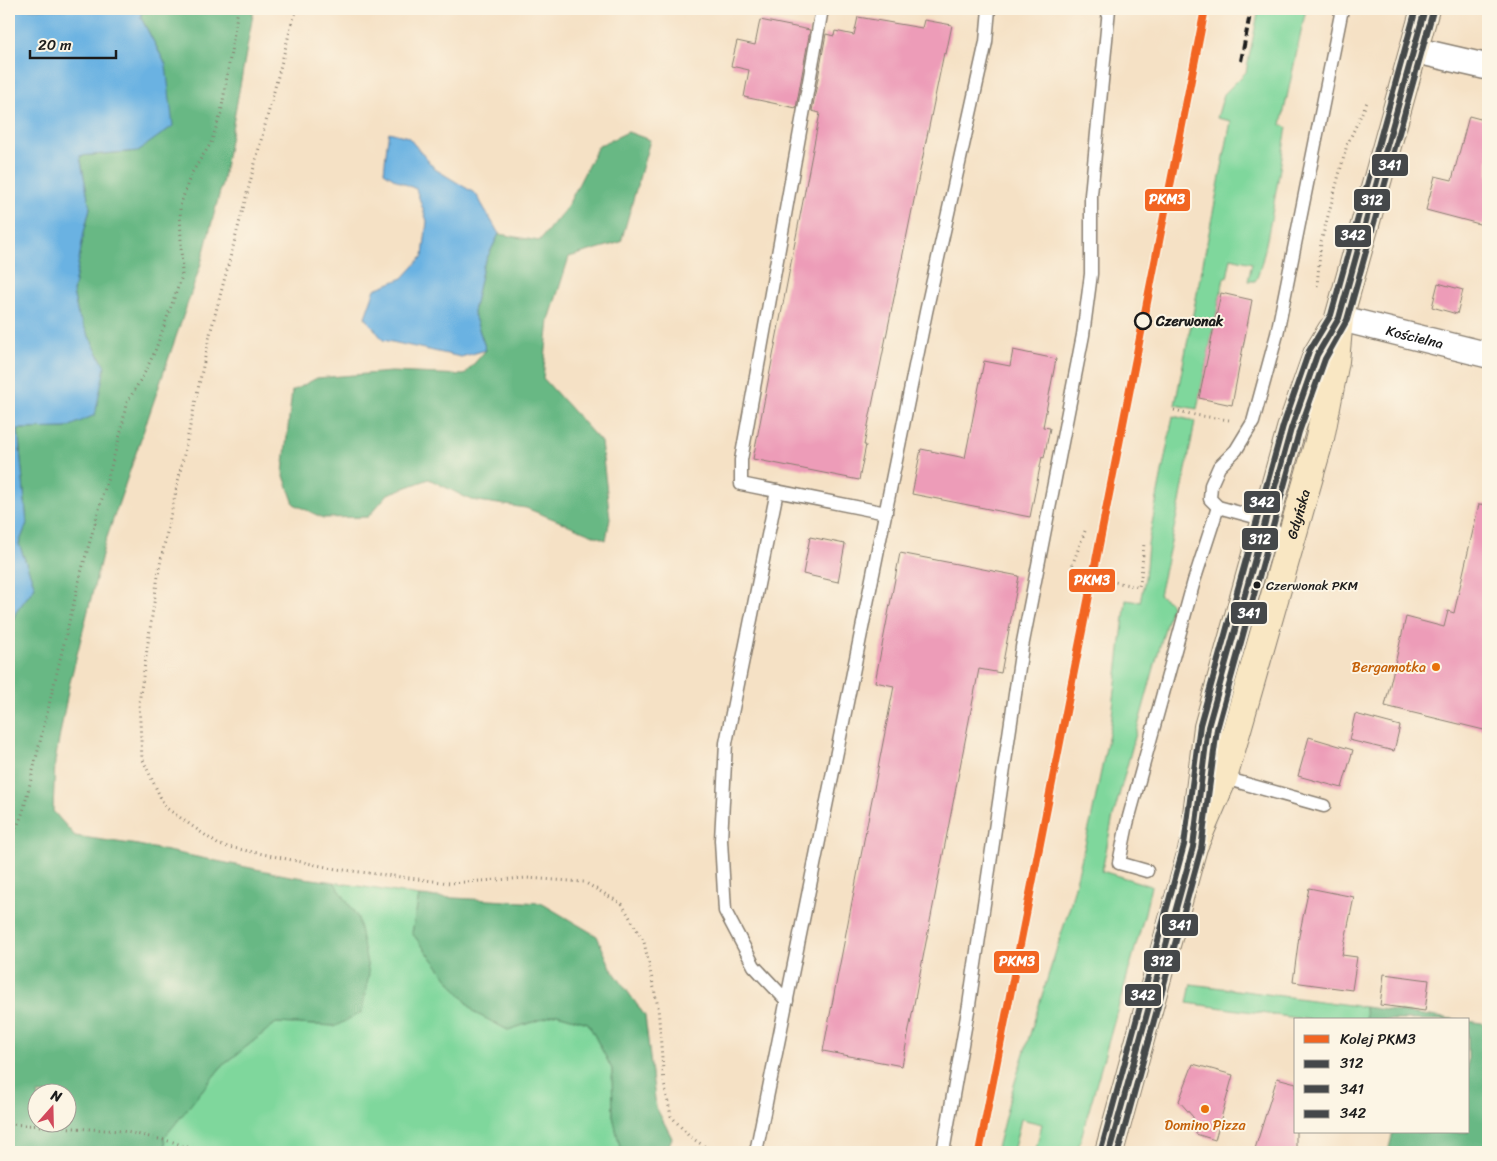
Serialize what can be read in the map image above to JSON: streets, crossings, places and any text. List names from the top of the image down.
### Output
{
  "streets": {
    "main road": ["Gdyńska"],
    "street": ["Kościelna"]
  },
  "crossings": [
    ["Kościelna", "Gdyńska"]
  ],
  "places": [
    "Czerwonak",
    "Czerwonak PKM",
    "Bergamotka",
    "Domino Pizza"
  ],
  "lines": [
    "rail line PKM3",
    "transit line 312",
    "transit line 342",
    "transit line 341"
  ],
  "legend": [
    "Kolej PKM3",
    "312",
    "341",
    "342"
  ],
  "scale_bar": "20 m",
  "north": "top"
}
